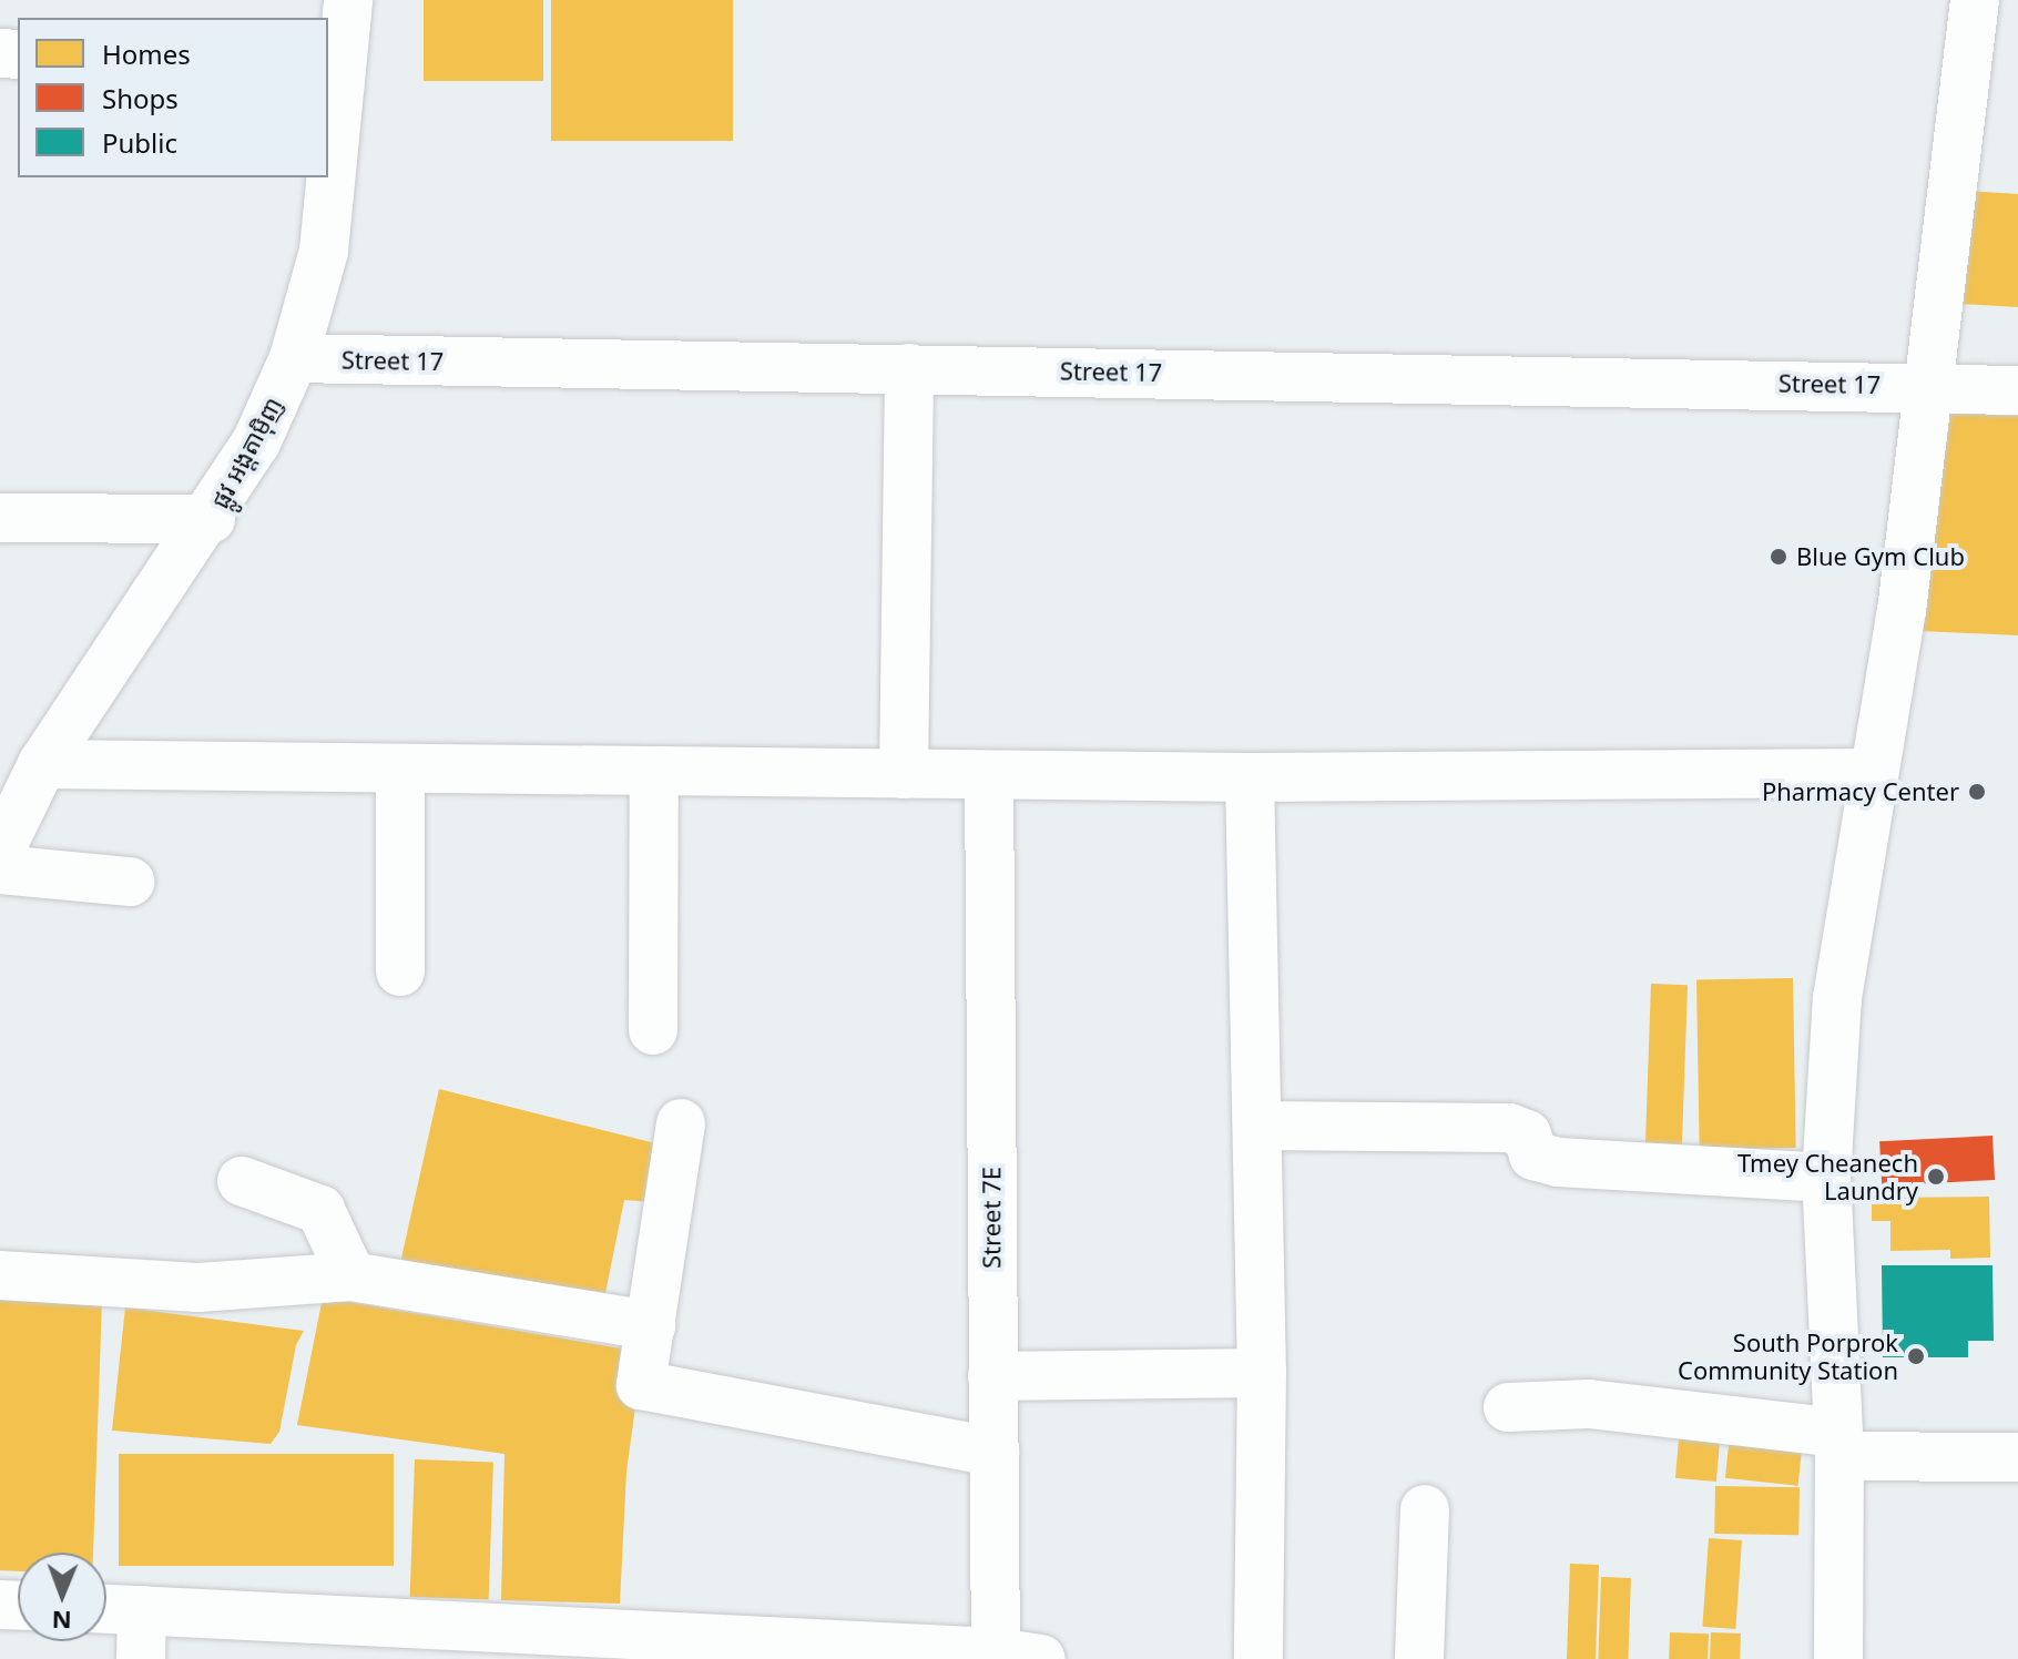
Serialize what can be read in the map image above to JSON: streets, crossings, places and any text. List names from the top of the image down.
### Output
{
  "streets": {
    "street": ["Street 17", "ផ្លូវ អង្តតាម៉ិញ", "Street 7E"]
  },
  "crossings": [
    ["Street 17", "ផ្លូវ អង្តតាម៉ិញ"]
  ],
  "places": [
    "Blue Gym Club",
    "Pharmacy Center",
    "Tmey Cheanech Laundry",
    "South Porprok Community Station"
  ],
  "legend": ["Homes", "Shops", "Public"],
  "north": "bottom"
}
